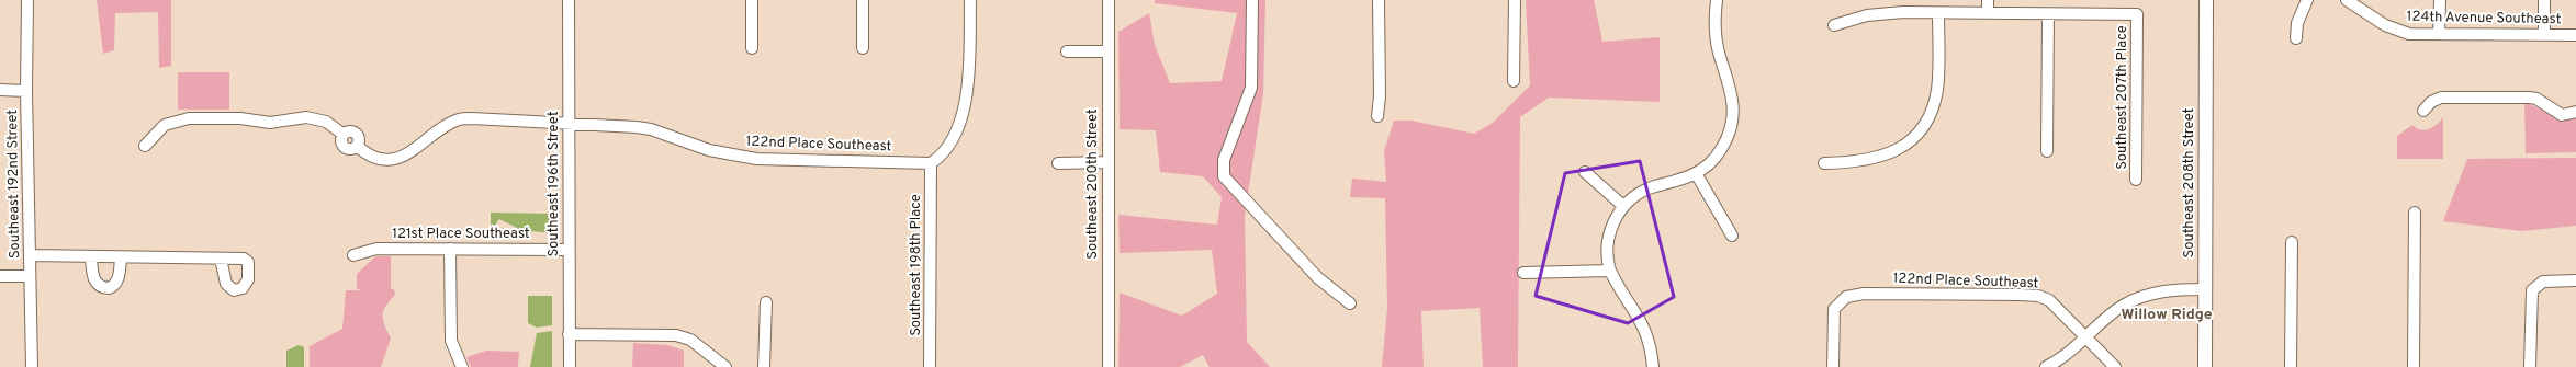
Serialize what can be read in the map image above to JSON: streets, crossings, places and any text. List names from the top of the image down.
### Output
{
  "streets": {
    "main road": ["Southeast 208th Street"],
    "street": [
      "124th Avenue Southeast",
      "Southeast 207th Place",
      "122nd Place Southeast",
      "Southeast 192nd Street",
      "Southeast 196th Street",
      "Southeast 200th Street",
      "121st Place Southeast",
      "Southeast 198th Place"
    ]
  },
  "crossings": [
    ["122nd Place Southeast", "Southeast 196th Street"],
    ["122nd Place Southeast", "Southeast 198th Place"],
    ["Southeast 196th Street", "121st Place Southeast"]
  ],
  "districts": ["Willow Ridge"]
}
